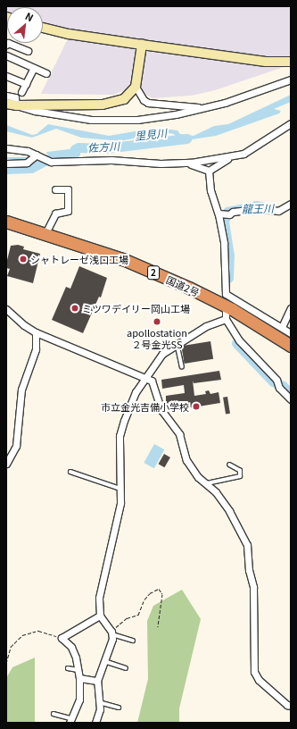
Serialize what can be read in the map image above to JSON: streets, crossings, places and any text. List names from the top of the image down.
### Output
{
  "streets": {
    "highway": ["2", "国道2号"]
  },
  "water": ["里見川", "佐方川", "龍王川"],
  "places": [
    "シャトレーゼ浅口工場",
    "ミツワデイリー岡山工場",
    "apollostation ２号金光SS",
    "市立金光吉備小学校"
  ],
  "north": "top right"
}
